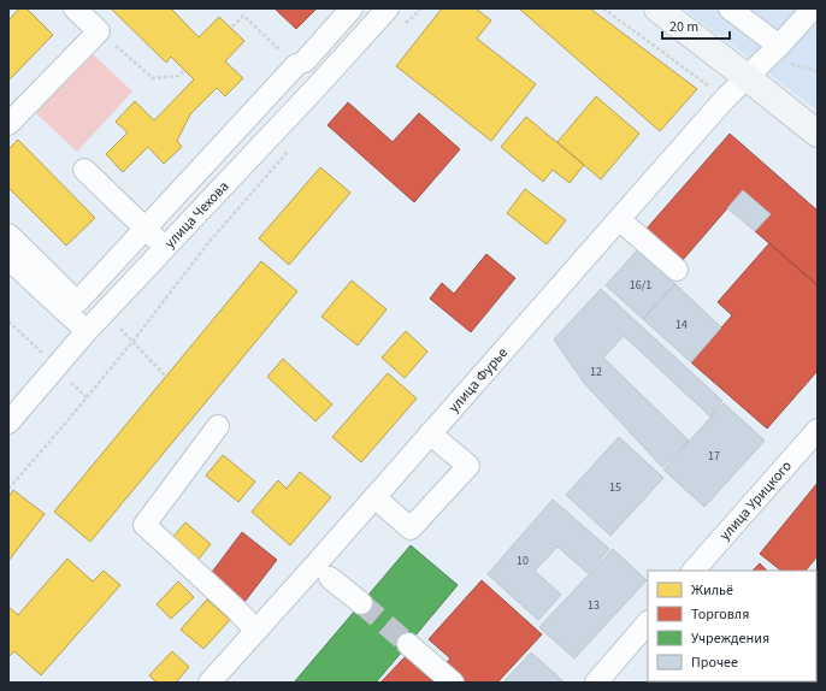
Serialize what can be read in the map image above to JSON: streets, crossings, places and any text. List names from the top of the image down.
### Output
{
  "streets": {
    "street": ["улица Чехова", "улица Фурье", "улица Урицкого"]
  },
  "house_numbers": [
    "16/1",
    "14",
    "12",
    "17",
    "15",
    "10",
    "13"
  ],
  "legend": [
    "Жильё",
    "Торговля",
    "Учреждения",
    "Прочее"
  ],
  "scale_bar": "20 m"
}
